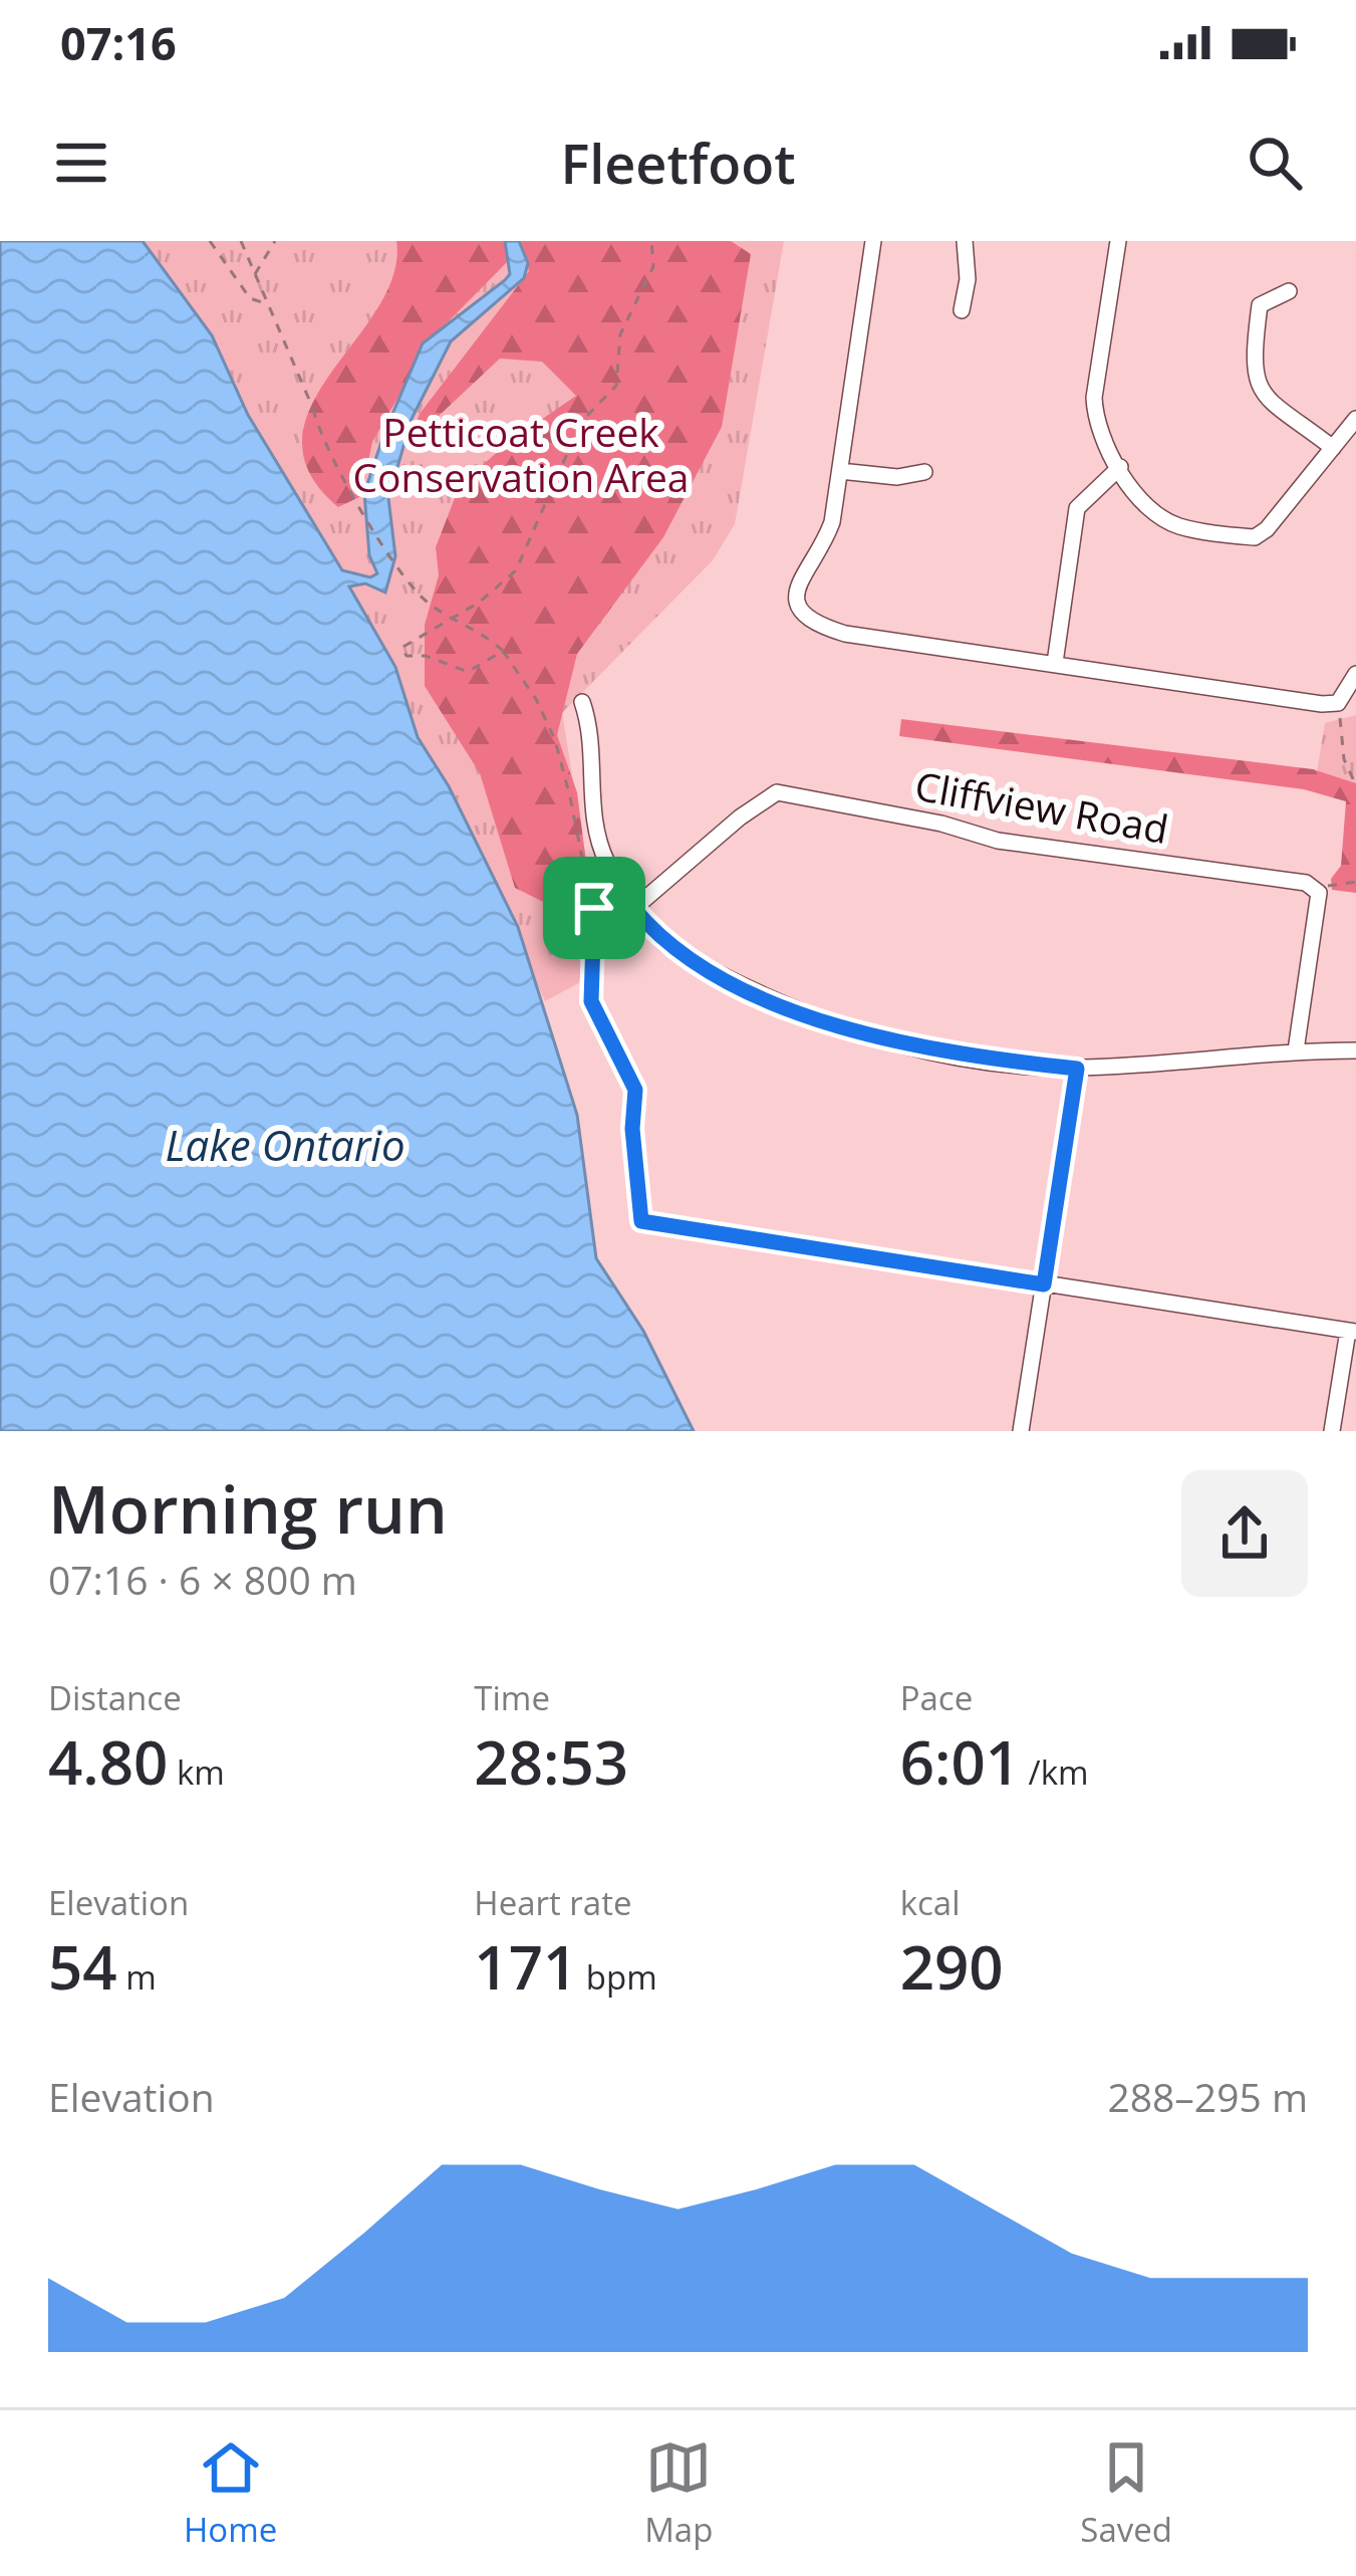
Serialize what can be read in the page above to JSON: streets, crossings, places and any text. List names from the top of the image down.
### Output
{
  "streets": {
    "street": ["Cliffview Road"]
  },
  "water": ["Lake Ontario"],
  "parks": ["Petticoat Creek Conservation Area"],
  "page": {
    "status": "07:16",
    "header": "Fleetfoot",
    "heading": ["Morning run", "07:16 · 6 × 800 m"],
    "stats": [
      ["Distance", "4.80 km"],
      ["Time", "28:53"],
      ["Pace", "6:01 /km"],
      ["Elevation", "54 m"],
      ["Heart rate", "171 bpm"],
      ["kcal", "290"]
    ],
    "chart": ["Elevation", "288–295 m"],
    "tabs": ["Home", "Map", "Saved"]
  }
}
